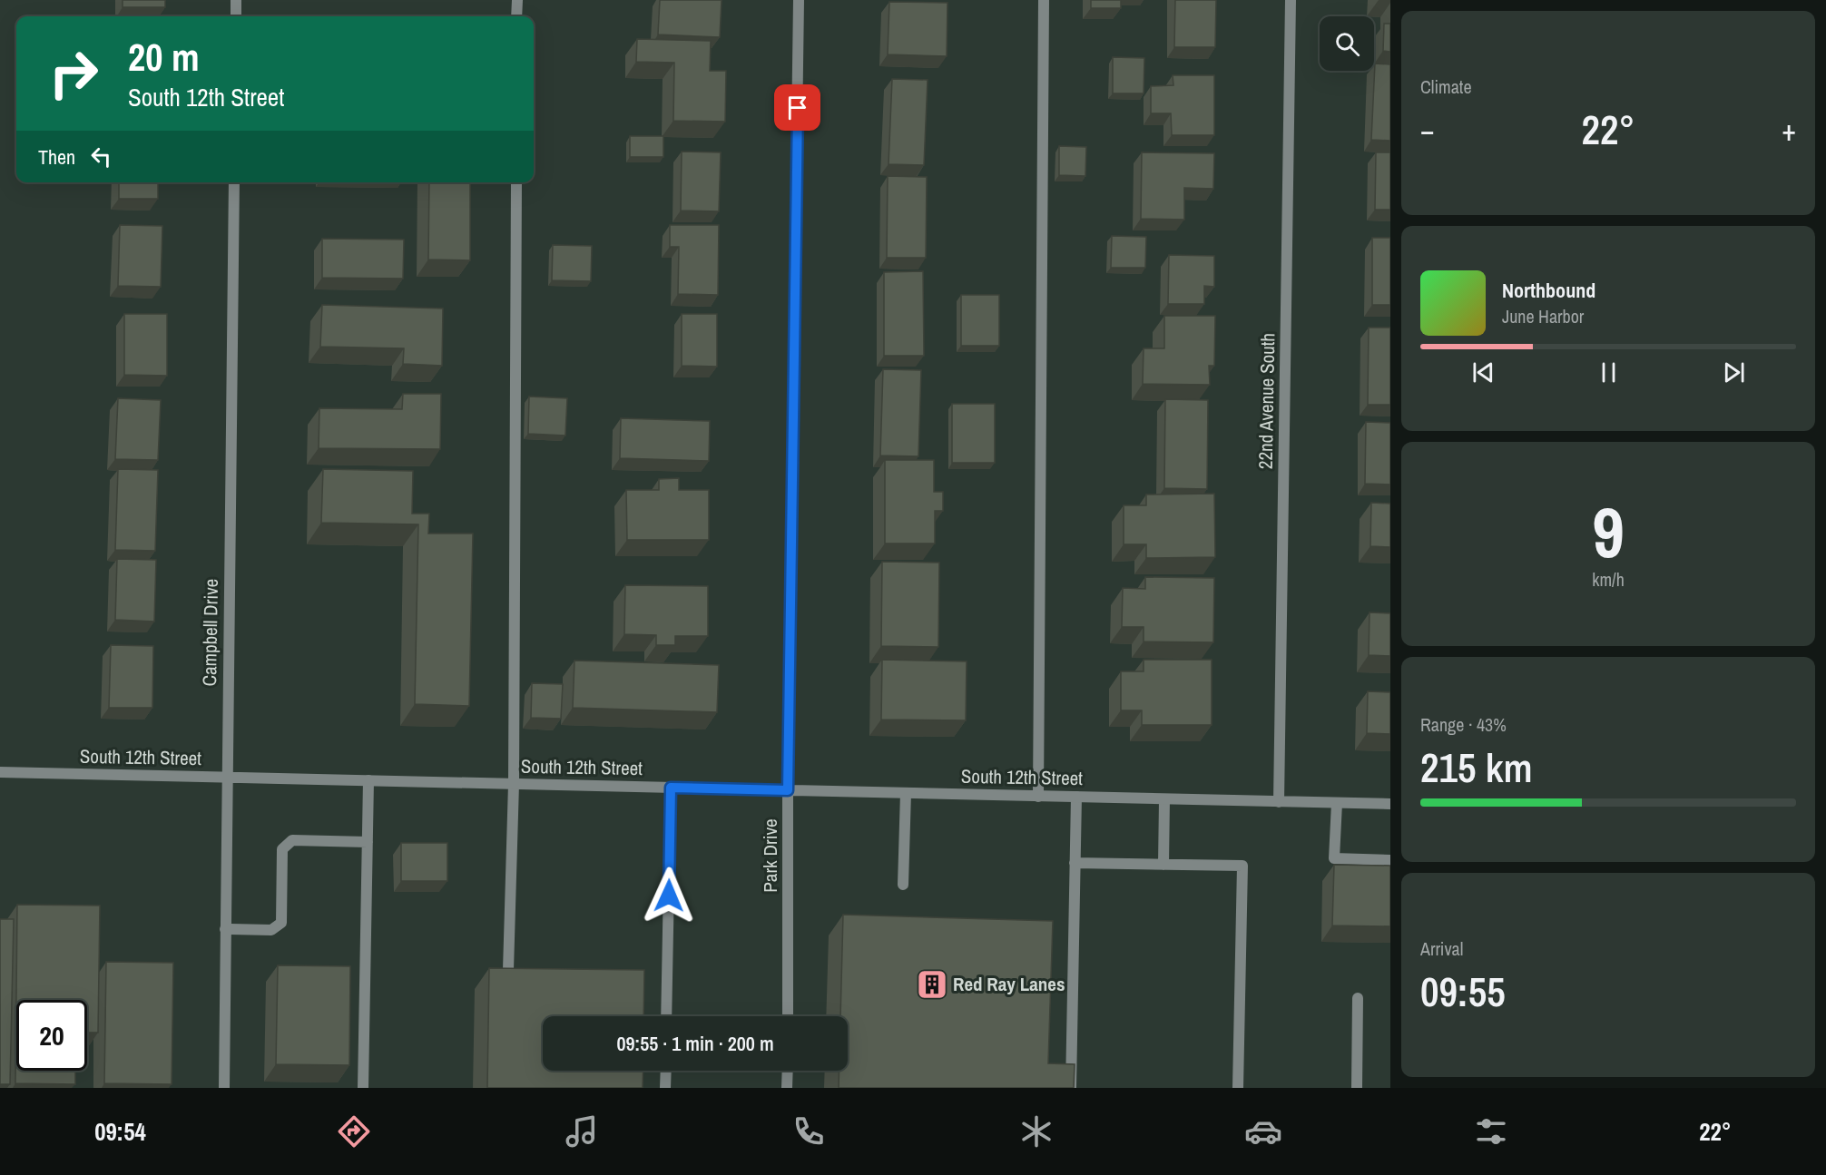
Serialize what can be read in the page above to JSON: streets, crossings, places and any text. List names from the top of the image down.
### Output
{
  "streets": {
    "street": [
      "22nd Avenue South",
      "Campbell Drive",
      "South 12th Street",
      "Park Drive"
    ]
  },
  "crossings": [
    ["22nd Avenue South", "South 12th Street"],
    ["Campbell Drive", "South 12th Street"],
    ["South 12th Street", "Park Drive"]
  ],
  "places": {
    "building": ["Red Ray Lanes"]
  },
  "page": {
    "tile": [
      "Climate",
      ["9", "km/h"],
      ["Range · 43%", "215 km"],
      ["Arrival", "09:55"]
    ],
    "turn": ["20 m", "South 12th Street"],
    "heat": ["−", "22°", "+"],
    "then": "Then",
    "song": ["Northbound", "June Harbor"],
    "limit": "20",
    "trip": "09:55 · 1 min · 200 m",
    "tabs": ["09:54", "22°"]
  }
}
